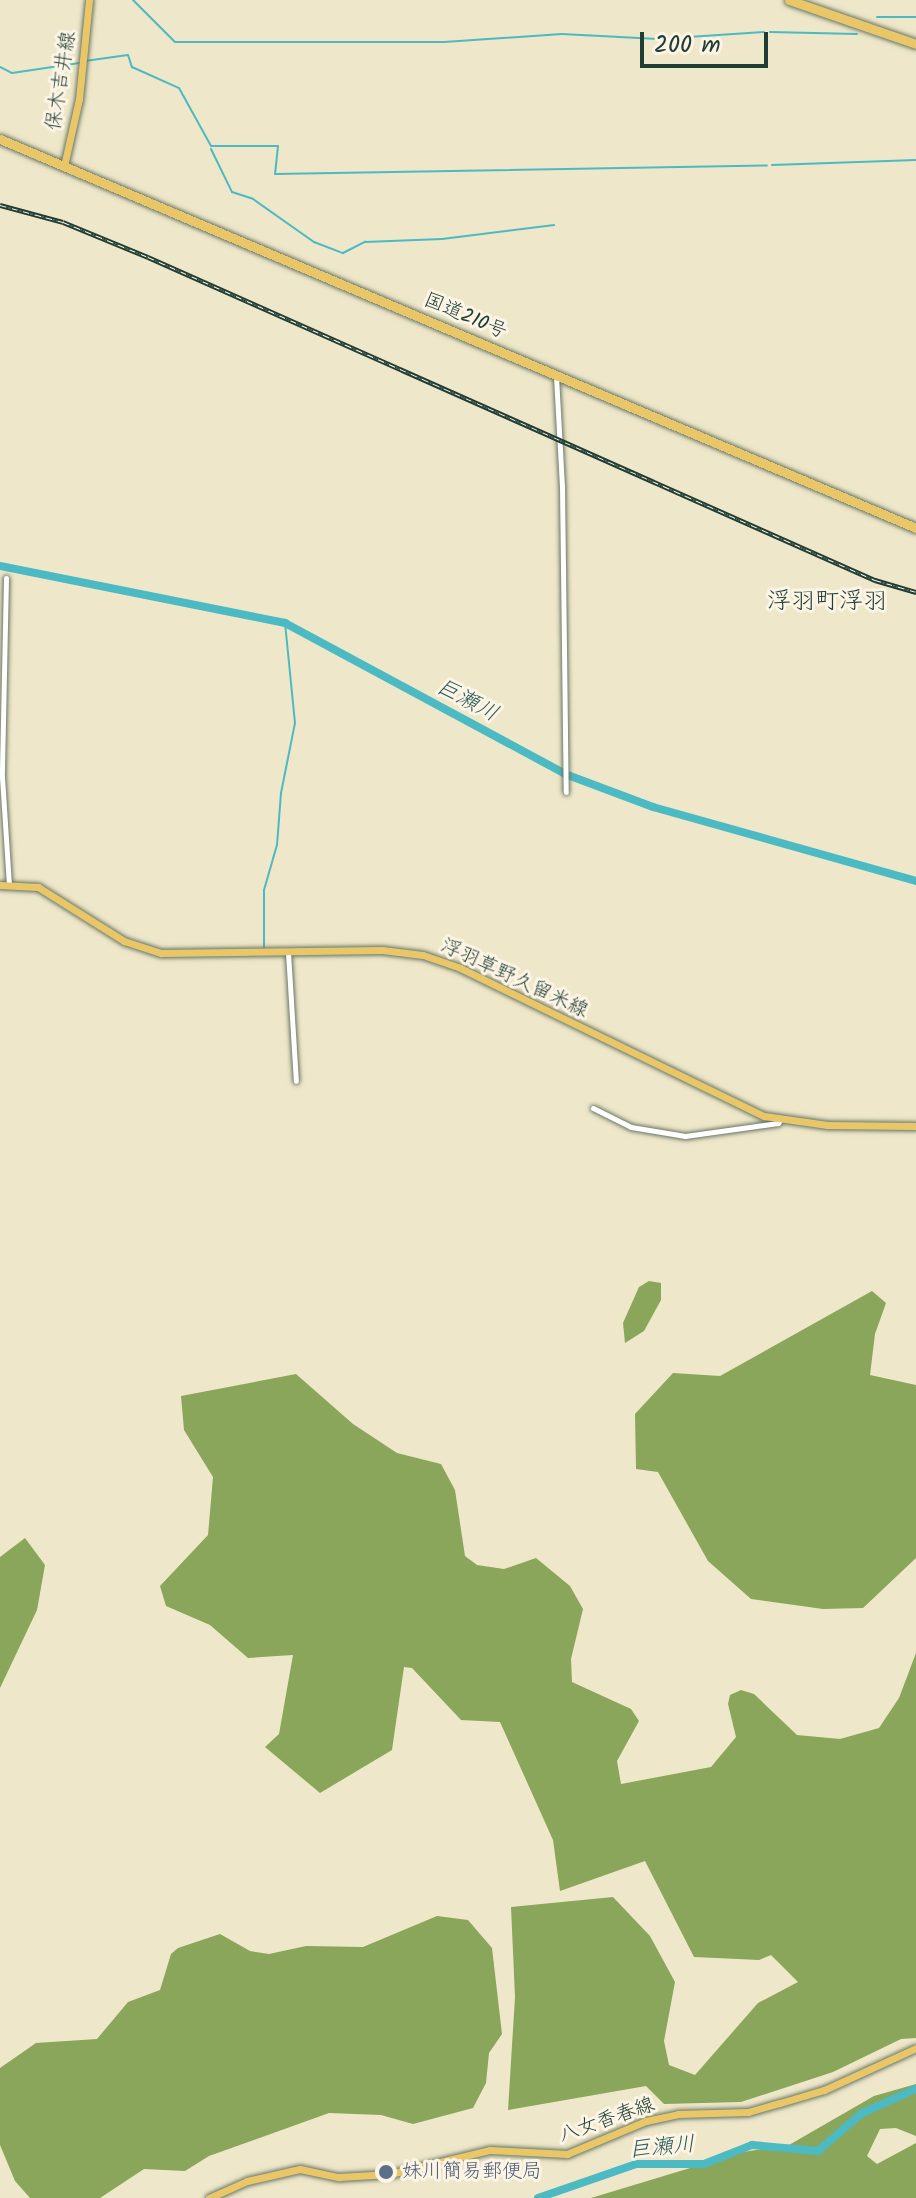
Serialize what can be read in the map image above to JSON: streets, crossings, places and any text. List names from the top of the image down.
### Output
{
  "streets": {
    "highway": ["国道210号"],
    "main road": ["保木吉井線", "浮羽草野久留米線", "八女香春線"]
  },
  "crossings": [
    ["保木吉井線", "国道210号"]
  ],
  "districts": ["浮羽町浮羽"],
  "water": ["巨瀬川"],
  "places": ["妹川簡易郵便局"],
  "scale_bar": "200 m"
}
